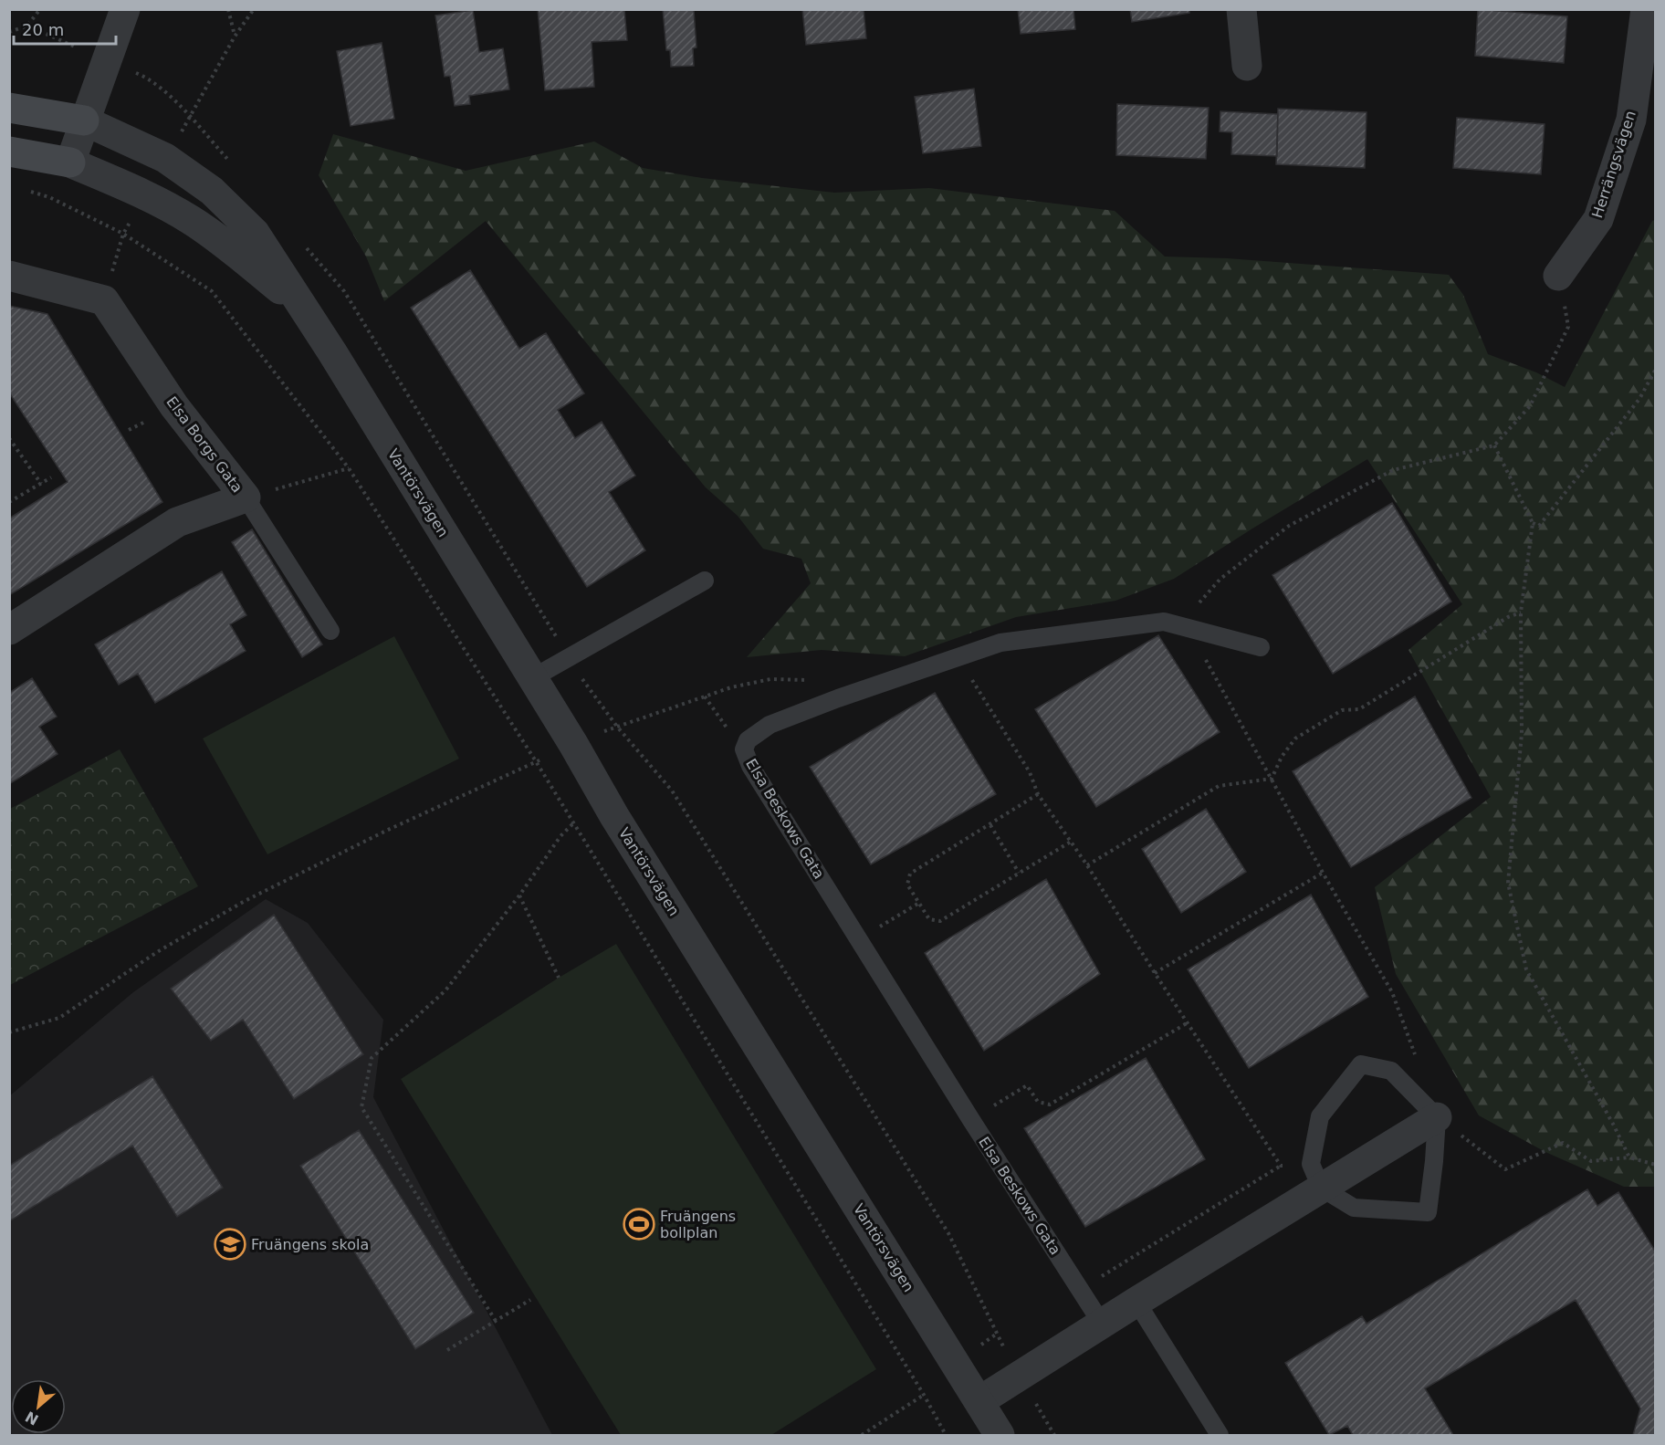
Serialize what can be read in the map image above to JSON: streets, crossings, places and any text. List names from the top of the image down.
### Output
{
  "streets": {
    "street": ["Herrängsvägen", "Elsa Borgs Gata", "Vantörsvägen"],
    "lane": ["Elsa Beskows Gata"]
  },
  "places": {
    "sports": ["Fruängens bollplan"],
    "school or university": ["Fruängens skola"]
  },
  "scale_bar": "20 m",
  "north": "bottom left"
}
